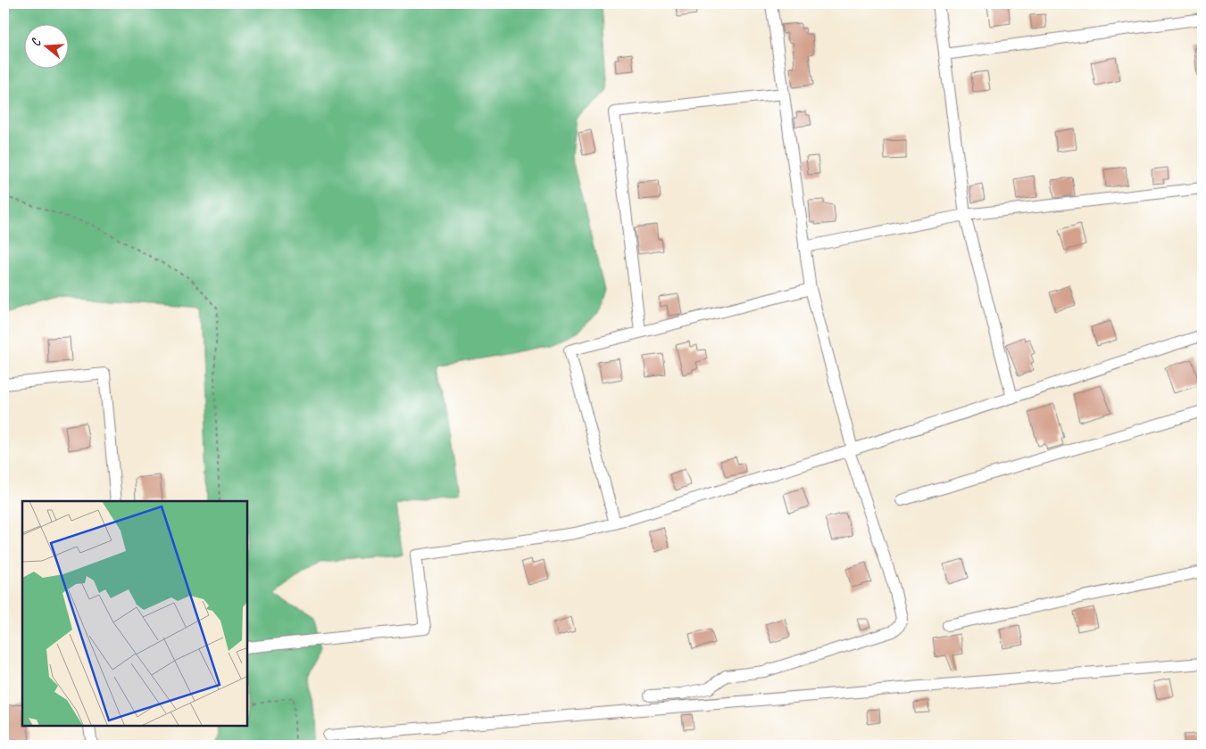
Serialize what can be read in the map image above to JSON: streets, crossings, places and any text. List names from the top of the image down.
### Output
{
  "north": "left"
}
